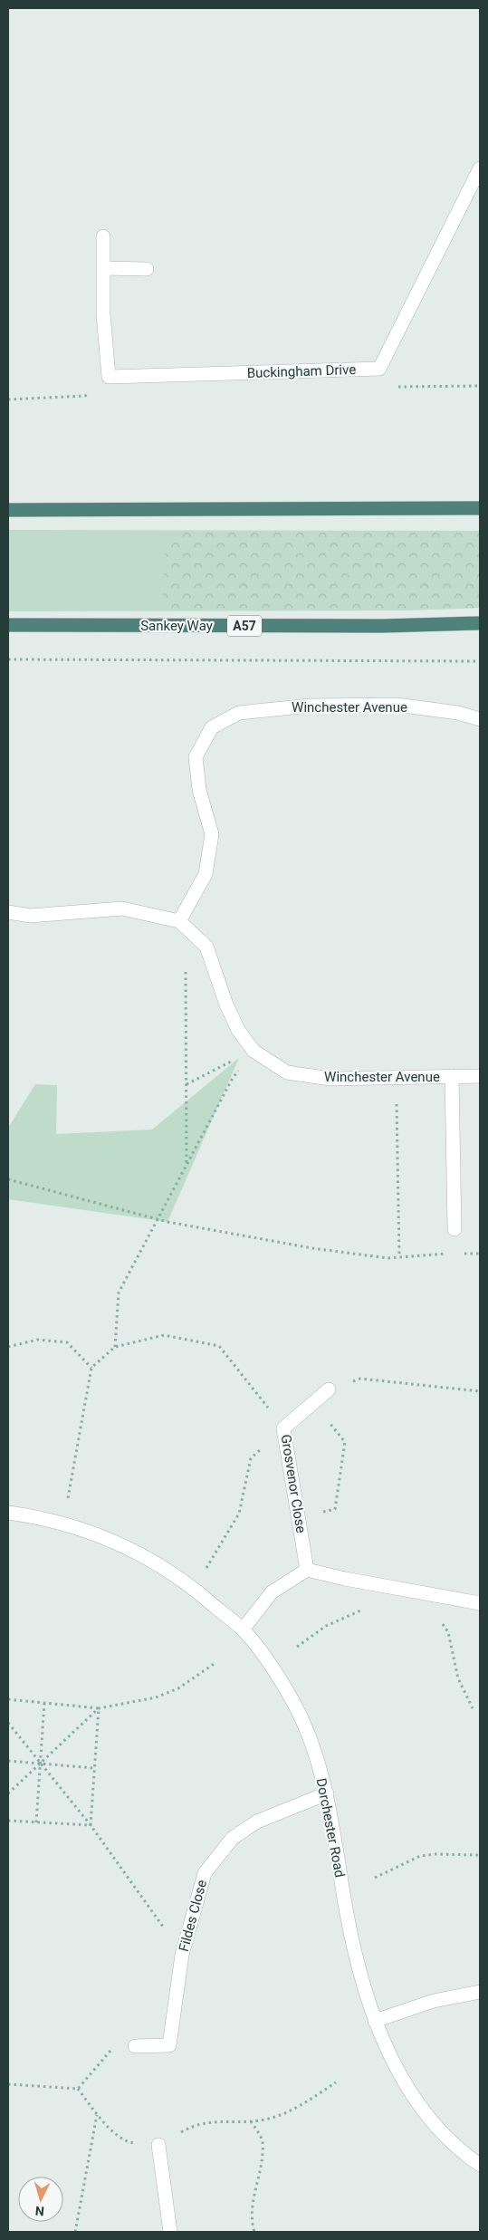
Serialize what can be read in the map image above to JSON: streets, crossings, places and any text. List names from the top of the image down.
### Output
{
  "streets": {
    "highway": ["Sankey Way", "A57"],
    "street": [
      "Buckingham Drive",
      "Winchester Avenue",
      "Grosvenor Close",
      "Dorchester Road",
      "Fildes Close"
    ]
  },
  "crossings": [
    ["Dorchester Road", "Fildes Close"]
  ],
  "north": "bottom"
}
